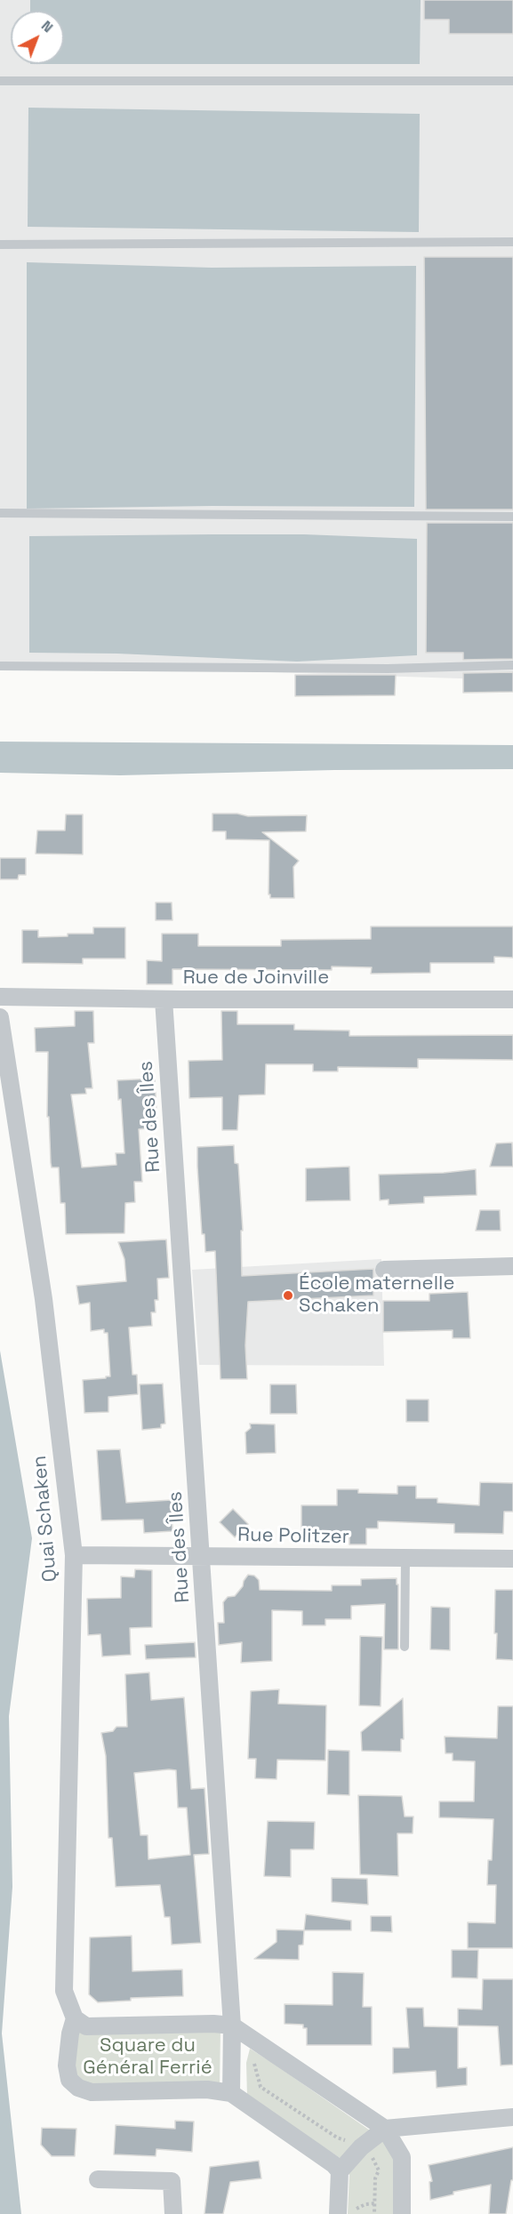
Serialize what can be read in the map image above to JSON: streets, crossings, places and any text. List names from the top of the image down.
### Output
{
  "streets": {
    "street": [
      "Rue de Joinville",
      "Rue des Îles",
      "Quai Schaken",
      "Rue Politzer"
    ]
  },
  "crossings": [
    ["Rue de Joinville", "Rue des Îles"],
    ["Rue des Îles", "Rue Politzer"],
    ["Quai Schaken", "Rue Politzer"]
  ],
  "parks": ["Square du Général Ferrié"],
  "places": ["École maternelle Schaken"],
  "north": "top right"
}
